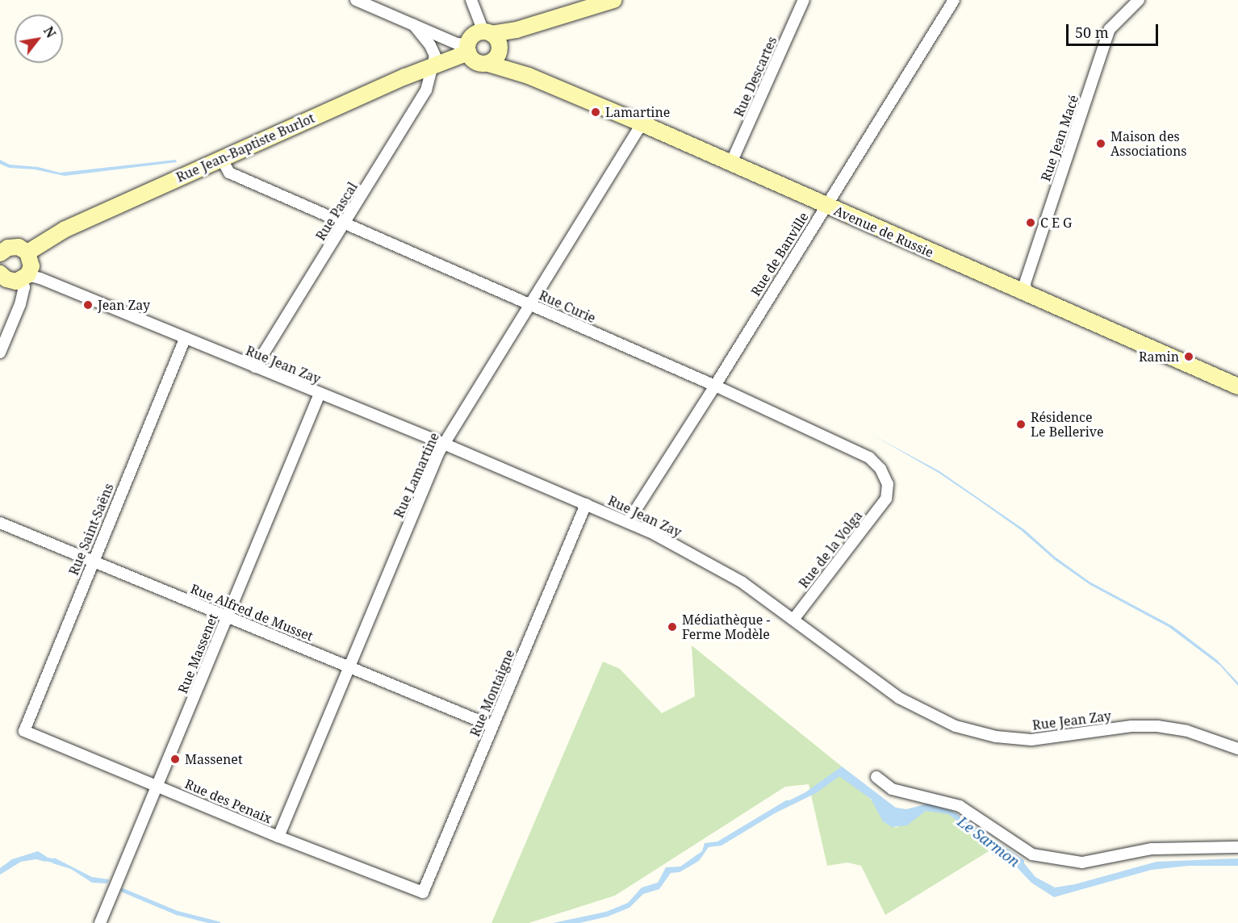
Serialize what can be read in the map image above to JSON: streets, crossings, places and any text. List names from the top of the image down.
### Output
{
  "streets": {
    "street": [
      "Rue Descartes",
      "Rue Jean Macé",
      "Rue Jean-Baptiste Burlot",
      "Rue Pascal",
      "Avenue de Russie",
      "Rue de Banville",
      "Rue Curie",
      "Rue Jean Zay",
      "Rue Lamartine",
      "Rue Saint-Saëns",
      "Rue de la Volga",
      "Rue Alfred de Musset",
      "Rue Massenet",
      "Rue Montaigne",
      "Rue des Penaix"
    ]
  },
  "crossings": [
    ["Rue Descartes", "Avenue de Russie"],
    ["Rue Jean Macé", "Avenue de Russie"],
    ["Rue Jean-Baptiste Burlot", "Rue Pascal"],
    ["Rue Jean-Baptiste Burlot", "Avenue de Russie"],
    ["Rue Jean-Baptiste Burlot", "Rue Curie"],
    ["Rue Pascal", "Rue Curie"],
    ["Rue Pascal", "Rue Jean Zay"],
    ["Avenue de Russie", "Rue de Banville"],
    ["Avenue de Russie", "Rue Lamartine"],
    ["Rue de Banville", "Rue Curie"],
    ["Rue de Banville", "Rue Jean Zay"],
    ["Rue Curie", "Rue Lamartine"],
    ["Rue Curie", "Rue de la Volga"],
    ["Rue Jean Zay", "Rue Lamartine"],
    ["Rue Jean Zay", "Rue Saint-Saëns"],
    ["Rue Jean Zay", "Rue de la Volga"],
    ["Rue Jean Zay", "Rue Massenet"],
    ["Rue Jean Zay", "Rue Montaigne"],
    ["Rue Lamartine", "Rue Alfred de Musset"],
    ["Rue Lamartine", "Rue des Penaix"],
    ["Rue Saint-Saëns", "Rue Alfred de Musset"],
    ["Rue Saint-Saëns", "Rue des Penaix"],
    ["Rue Alfred de Musset", "Rue Massenet"],
    ["Rue Alfred de Musset", "Rue Montaigne"],
    ["Rue Massenet", "Rue des Penaix"],
    ["Rue Montaigne", "Rue des Penaix"]
  ],
  "water": ["Le Sarmon"],
  "places": [
    "Lamartine",
    "Maison des Associations",
    "C E G",
    "Jean Zay",
    "Ramin",
    "Résidence Le Bellerive",
    "Médiathèque - Ferme Modèle",
    "Massenet"
  ],
  "scale_bar": "50 m",
  "north": "top right"
}
